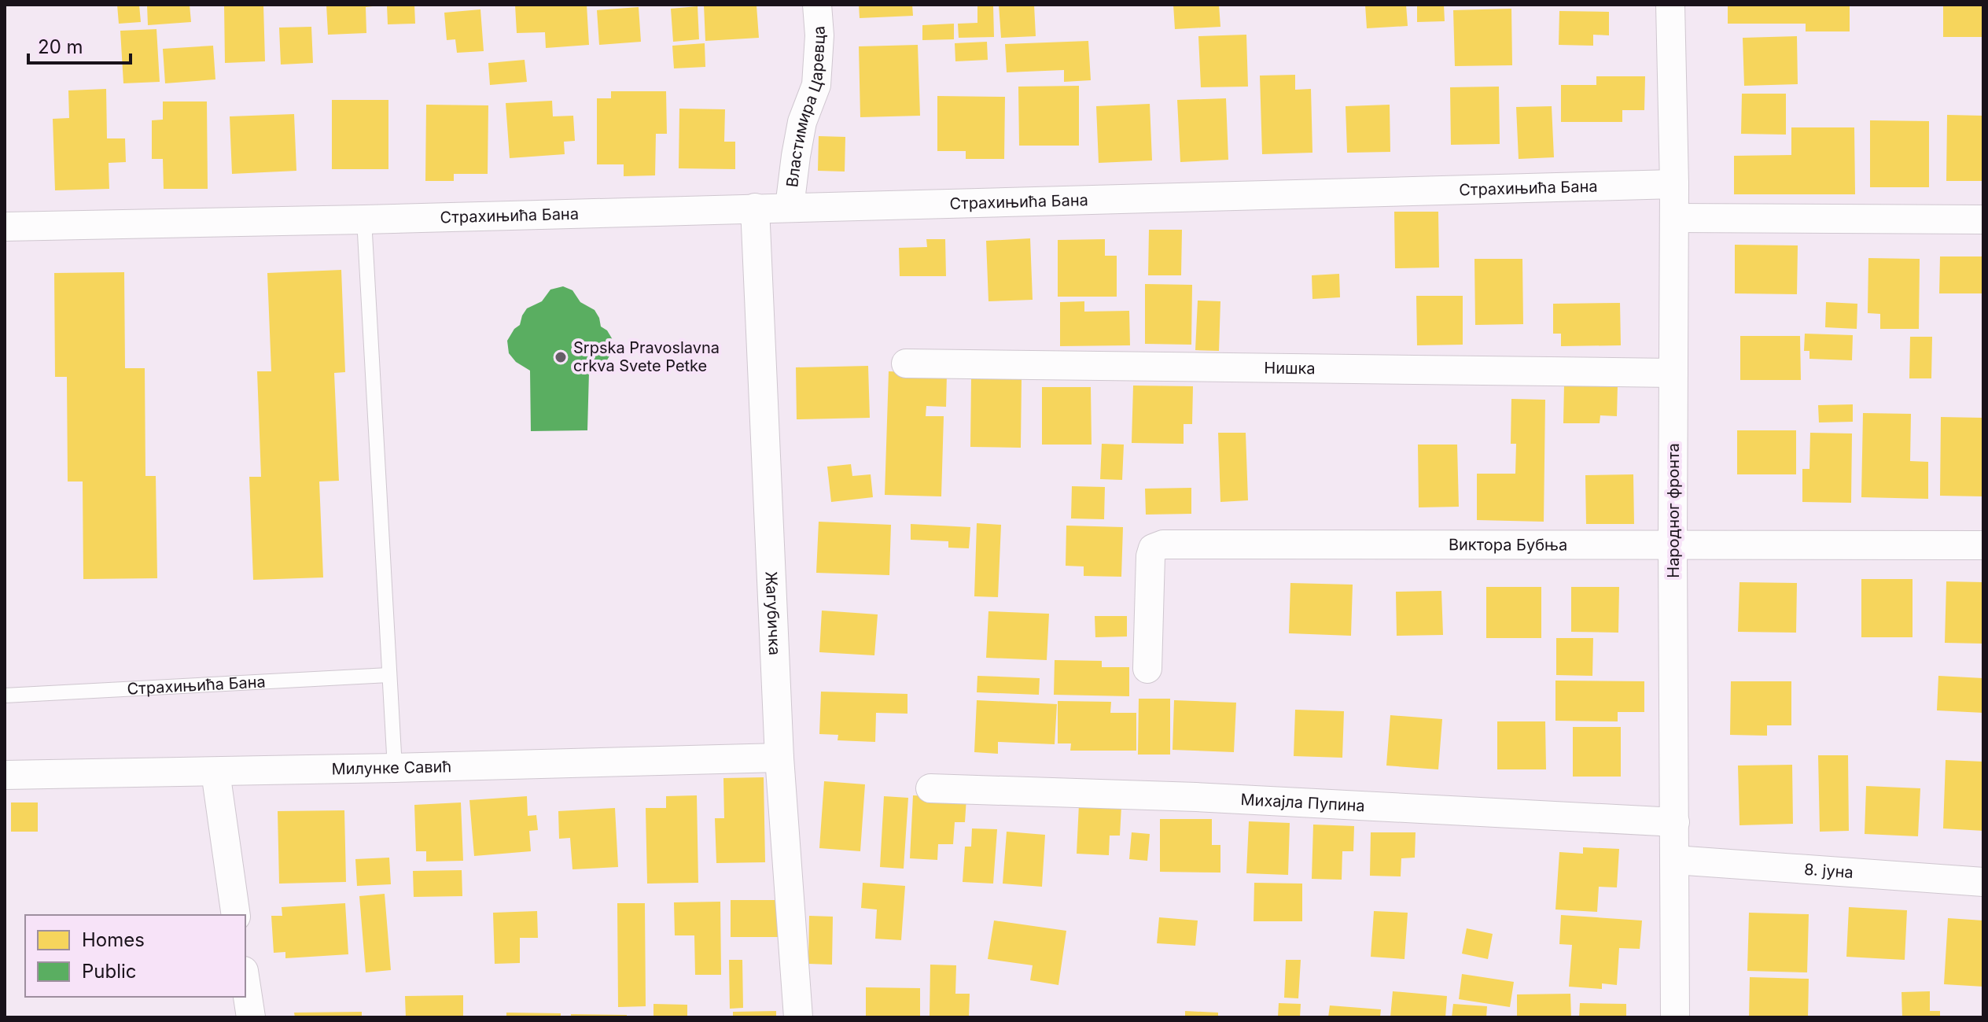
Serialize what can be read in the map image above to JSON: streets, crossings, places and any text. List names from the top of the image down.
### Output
{
  "streets": {
    "street": [
      "Властимира Царевца",
      "Страхињића Бана",
      "Нишка",
      "Народног фронта",
      "Виктора Бубња",
      "Жагубичка",
      "Милунке Савић",
      "Михајла Пупина",
      "8. јуна"
    ]
  },
  "crossings": [
    ["Властимира Царевца", "Страхињића Бана"],
    ["Страхињића Бана", "Народног фронта"],
    ["Страхињића Бана", "Жагубичка"],
    ["Нишка", "Народног фронта"],
    ["Народног фронта", "Виктора Бубња"],
    ["Народног фронта", "Михајла Пупина"],
    ["Народног фронта", "8. јуна"],
    ["Жагубичка", "Милунке Савић"]
  ],
  "places": ["Srpska Pravoslavna crkva Svete Petke"],
  "legend": ["Homes", "Public"],
  "scale_bar": "20 m"
}
